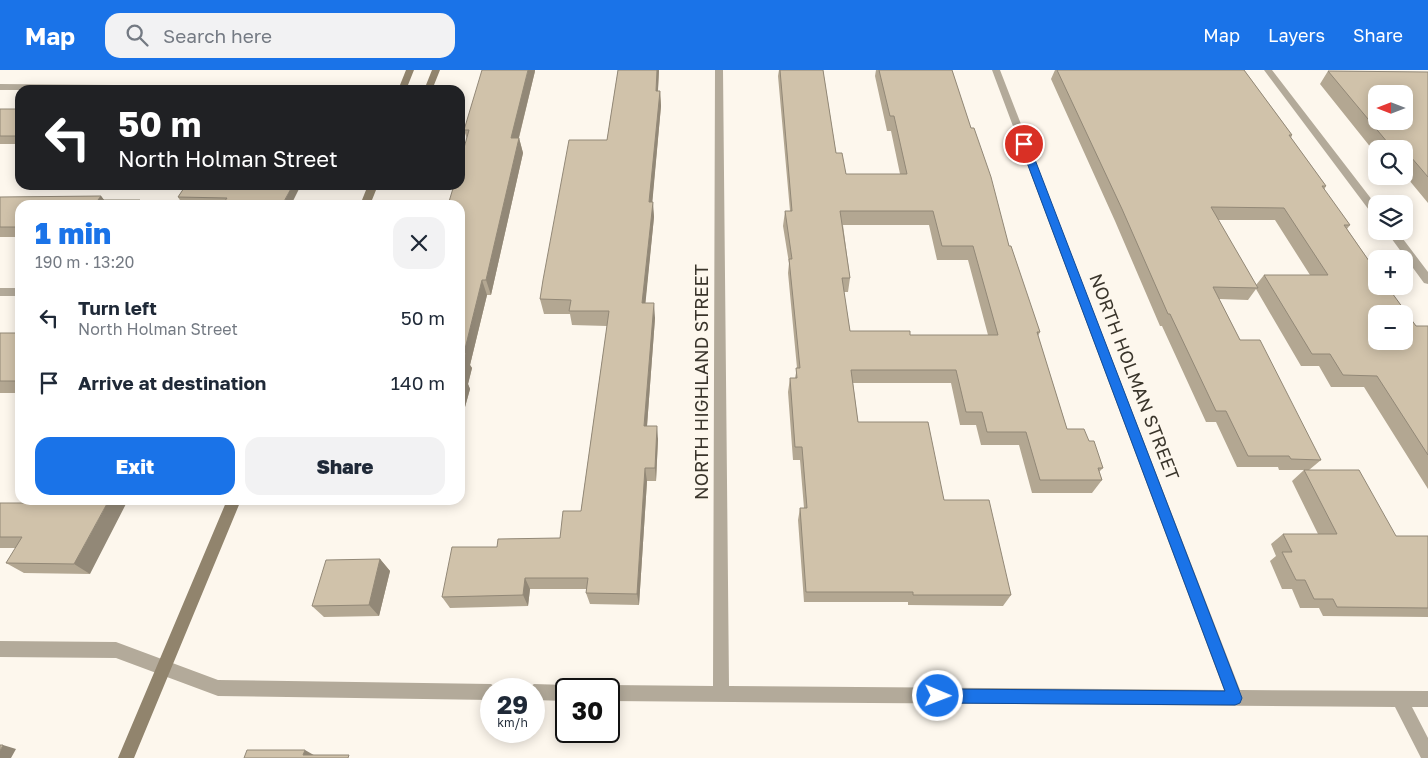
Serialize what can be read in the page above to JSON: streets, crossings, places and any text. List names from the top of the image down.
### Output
{
  "streets": {
    "street": ["NORTH HOLMAN STREET", "NORTH HIGHLAND STREET"]
  },
  "north": "left",
  "page": {
    "header": "Map",
    "search": "Search here",
    "nav": ["Map", "Layers", "Share"],
    "map_buttons": ["+", "−"],
    "turn": ["50 m", "North Holman Street"],
    "heading": ["1 min", "190 m · 13:20"],
    "list": [
      {
        "name": "Turn left",
        "note": "North Holman Street",
        "value": "50 m"
      },
      {
        "name": "Arrive at destination",
        "value": "140 m"
      }
    ],
    "buttons": ["Exit", "Share"],
    "speed": "29 km/h",
    "limit": "30"
  }
}
